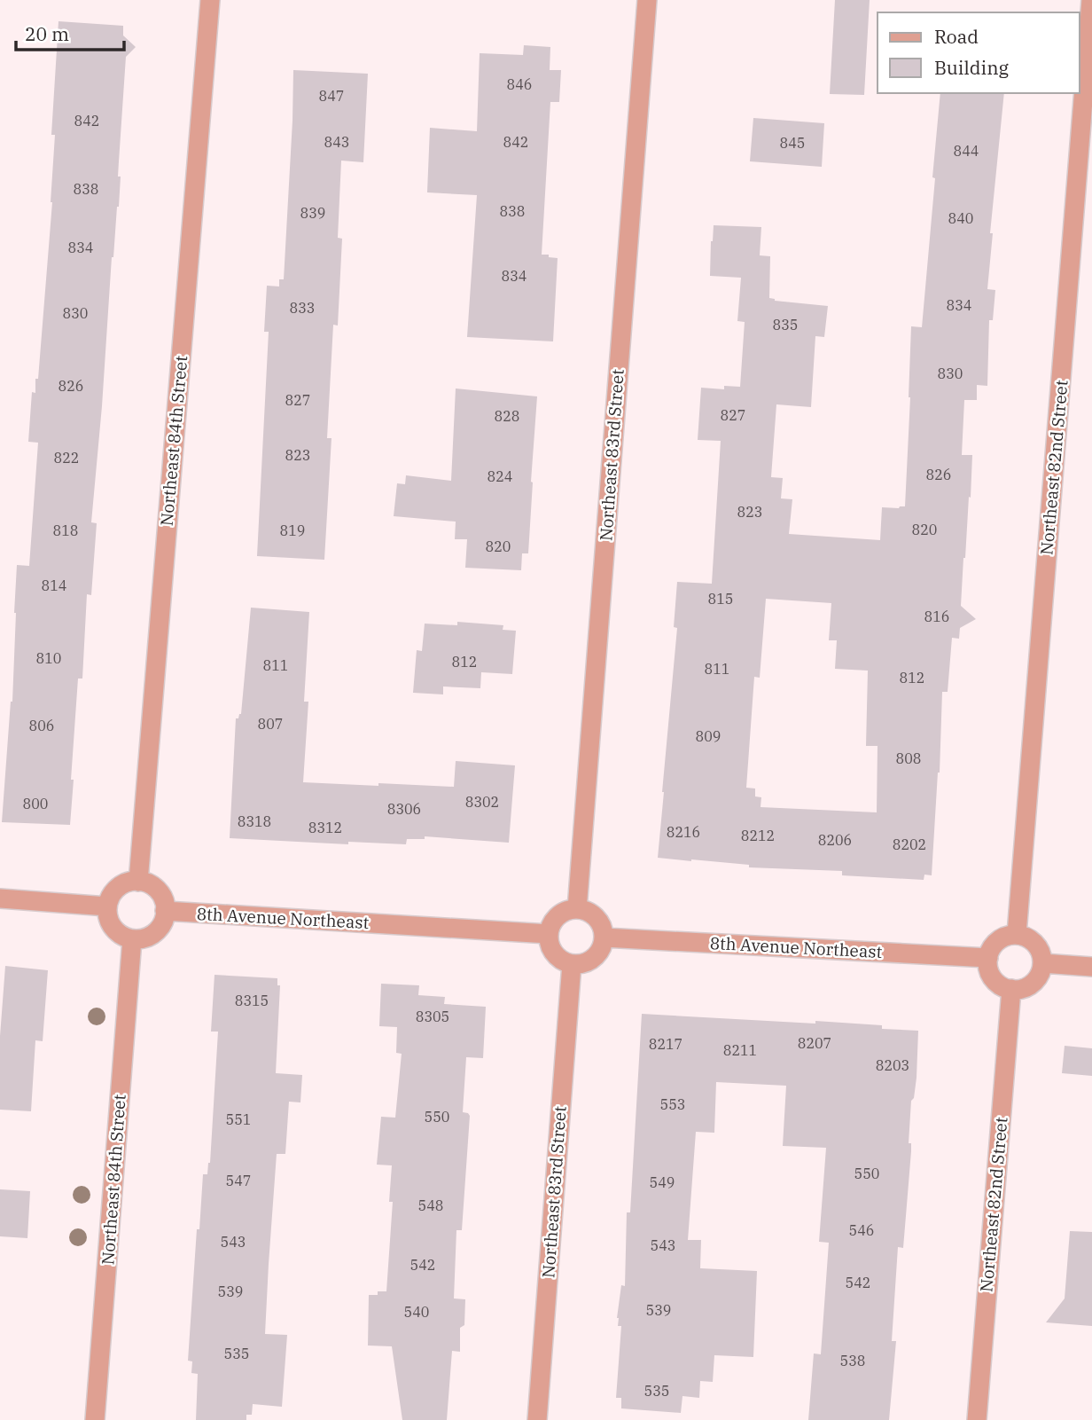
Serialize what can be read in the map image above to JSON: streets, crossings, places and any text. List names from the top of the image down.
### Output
{
  "streets": {
    "street": [
      "Northeast 84th Street",
      "Northeast 83rd Street",
      "Northeast 82nd Street",
      "8th Avenue Northeast"
    ]
  },
  "crossings": [
    ["Northeast 84th Street", "8th Avenue Northeast"],
    ["Northeast 83rd Street", "8th Avenue Northeast"],
    ["Northeast 82nd Street", "8th Avenue Northeast"]
  ],
  "house_numbers": [
    "846",
    "847",
    "842",
    "843",
    "842",
    "845",
    "844",
    "838",
    "838",
    "839",
    "840",
    "834",
    "834",
    "834",
    "833",
    "830",
    "835",
    "830",
    "826",
    "827",
    "827",
    "828",
    "823",
    "822",
    "826",
    "824",
    "823",
    "820",
    "818",
    "819",
    "820",
    "814",
    "815",
    "816",
    "810",
    "812",
    "811",
    "811",
    "812",
    "807",
    "806",
    "809",
    "808",
    "8302",
    "800",
    "8306",
    "8318",
    "8312",
    "8216",
    "8212",
    "8206",
    "8202",
    "8315",
    "8305",
    "8207",
    "8217",
    "8211",
    "8203",
    "553",
    "550",
    "551",
    "550",
    "547",
    "549",
    "548",
    "546",
    "543",
    "543",
    "542",
    "542",
    "539",
    "539",
    "540",
    "535",
    "538",
    "535"
  ],
  "legend": ["Road", "Building"],
  "scale_bar": "20 m"
}
